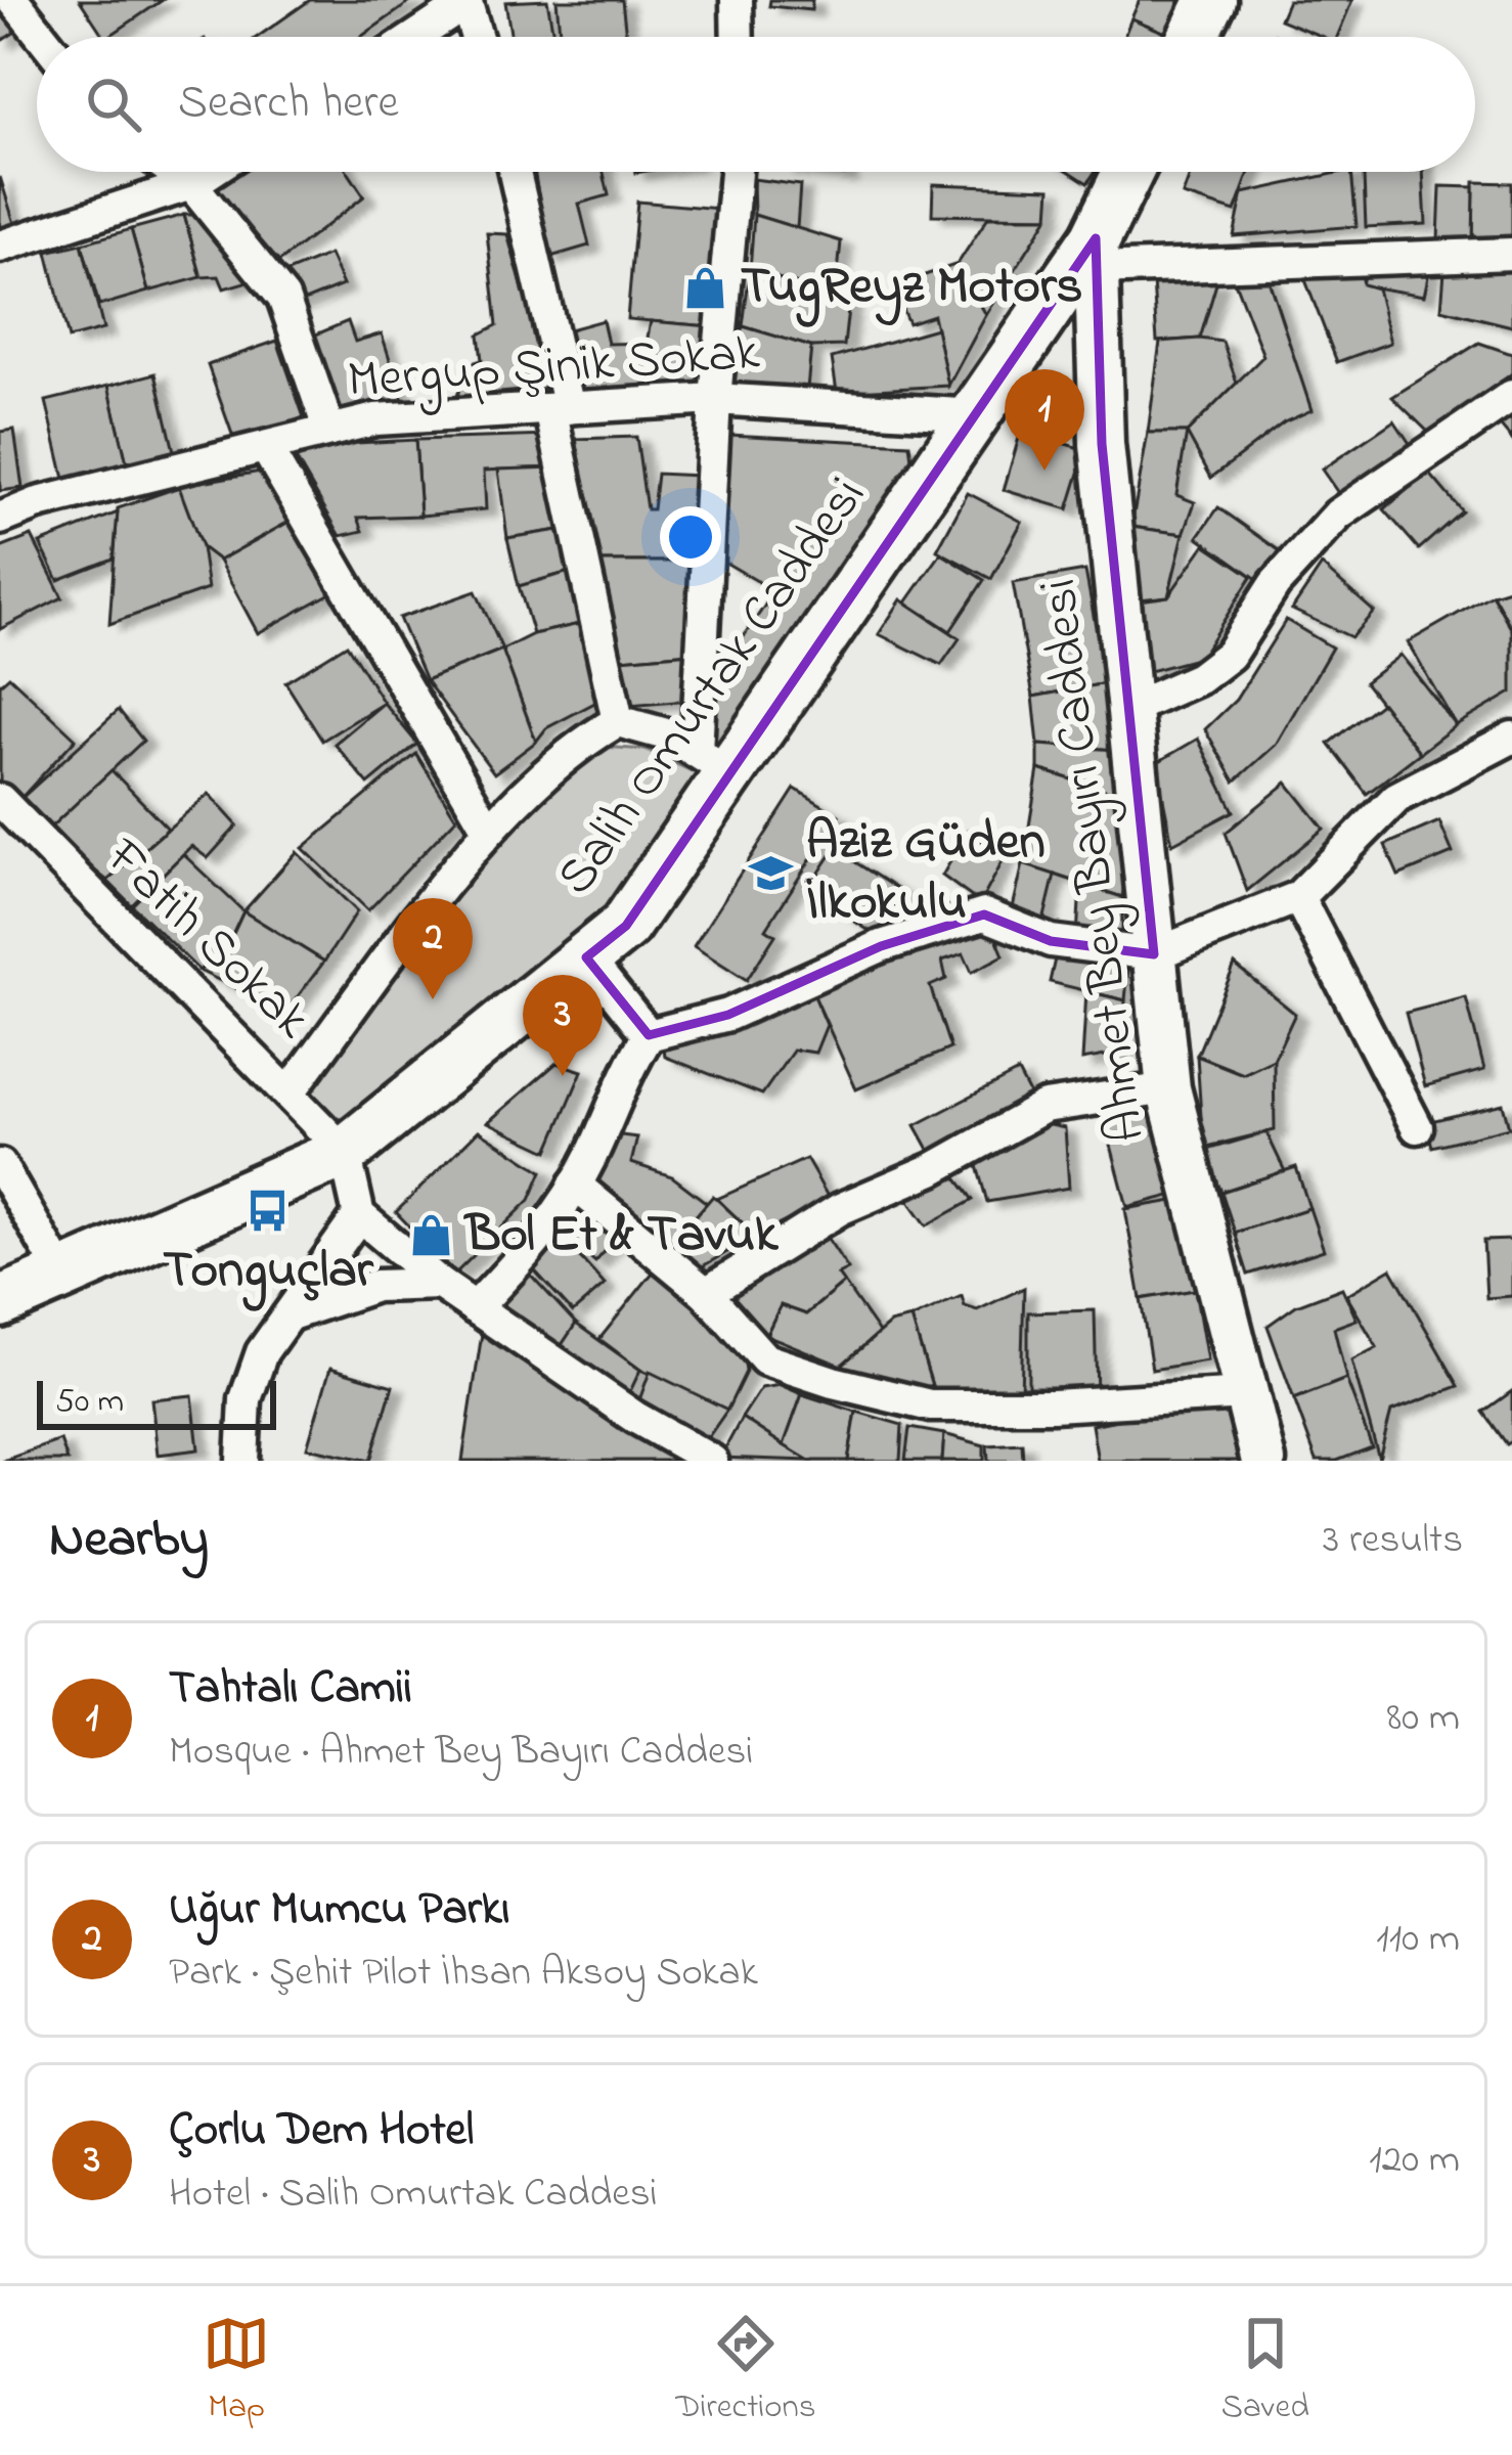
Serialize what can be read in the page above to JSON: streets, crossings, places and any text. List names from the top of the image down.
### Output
{
  "streets": {
    "main road": ["Salih Omurtak Caddesi", "Ahmet Bey Bayırı Caddesi"],
    "street": ["Mergup Şinik Sokak", "Fatih Sokak"]
  },
  "crossings": [
    ["Mergup Şinik Sokak", "Salih Omurtak Caddesi"],
    ["Salih Omurtak Caddesi", "Ahmet Bey Bayırı Caddesi"],
    ["Salih Omurtak Caddesi", "Fatih Sokak"]
  ],
  "places": {
    "shop": ["TugReyz Motors", "Bol Et & Tavuk"],
    "school or university": ["Aziz Güden İlkokulu"],
    "bus stop": ["Tonguçlar"]
  },
  "scale_bar": "50 m",
  "page": {
    "search": "Search here",
    "pins": ["1", "2", "3"],
    "scale": "50 m",
    "heading": ["Nearby", "3 results"],
    "list": [
      {
        "mark": "1",
        "name": "Tahtalı Camii",
        "note": "Mosque · Ahmet Bey Bayırı Caddesi",
        "value": "80 m"
      },
      {
        "mark": "2",
        "name": "Uğur Mumcu Parkı",
        "note": "Park · Şehit Pilot İhsan Aksoy Sokak",
        "value": "110 m"
      },
      {
        "mark": "3",
        "name": "Çorlu Dem Hotel",
        "note": "Hotel · Salih Omurtak Caddesi",
        "value": "120 m"
      }
    ],
    "nav": ["Map", "Directions", "Saved"]
  }
}
